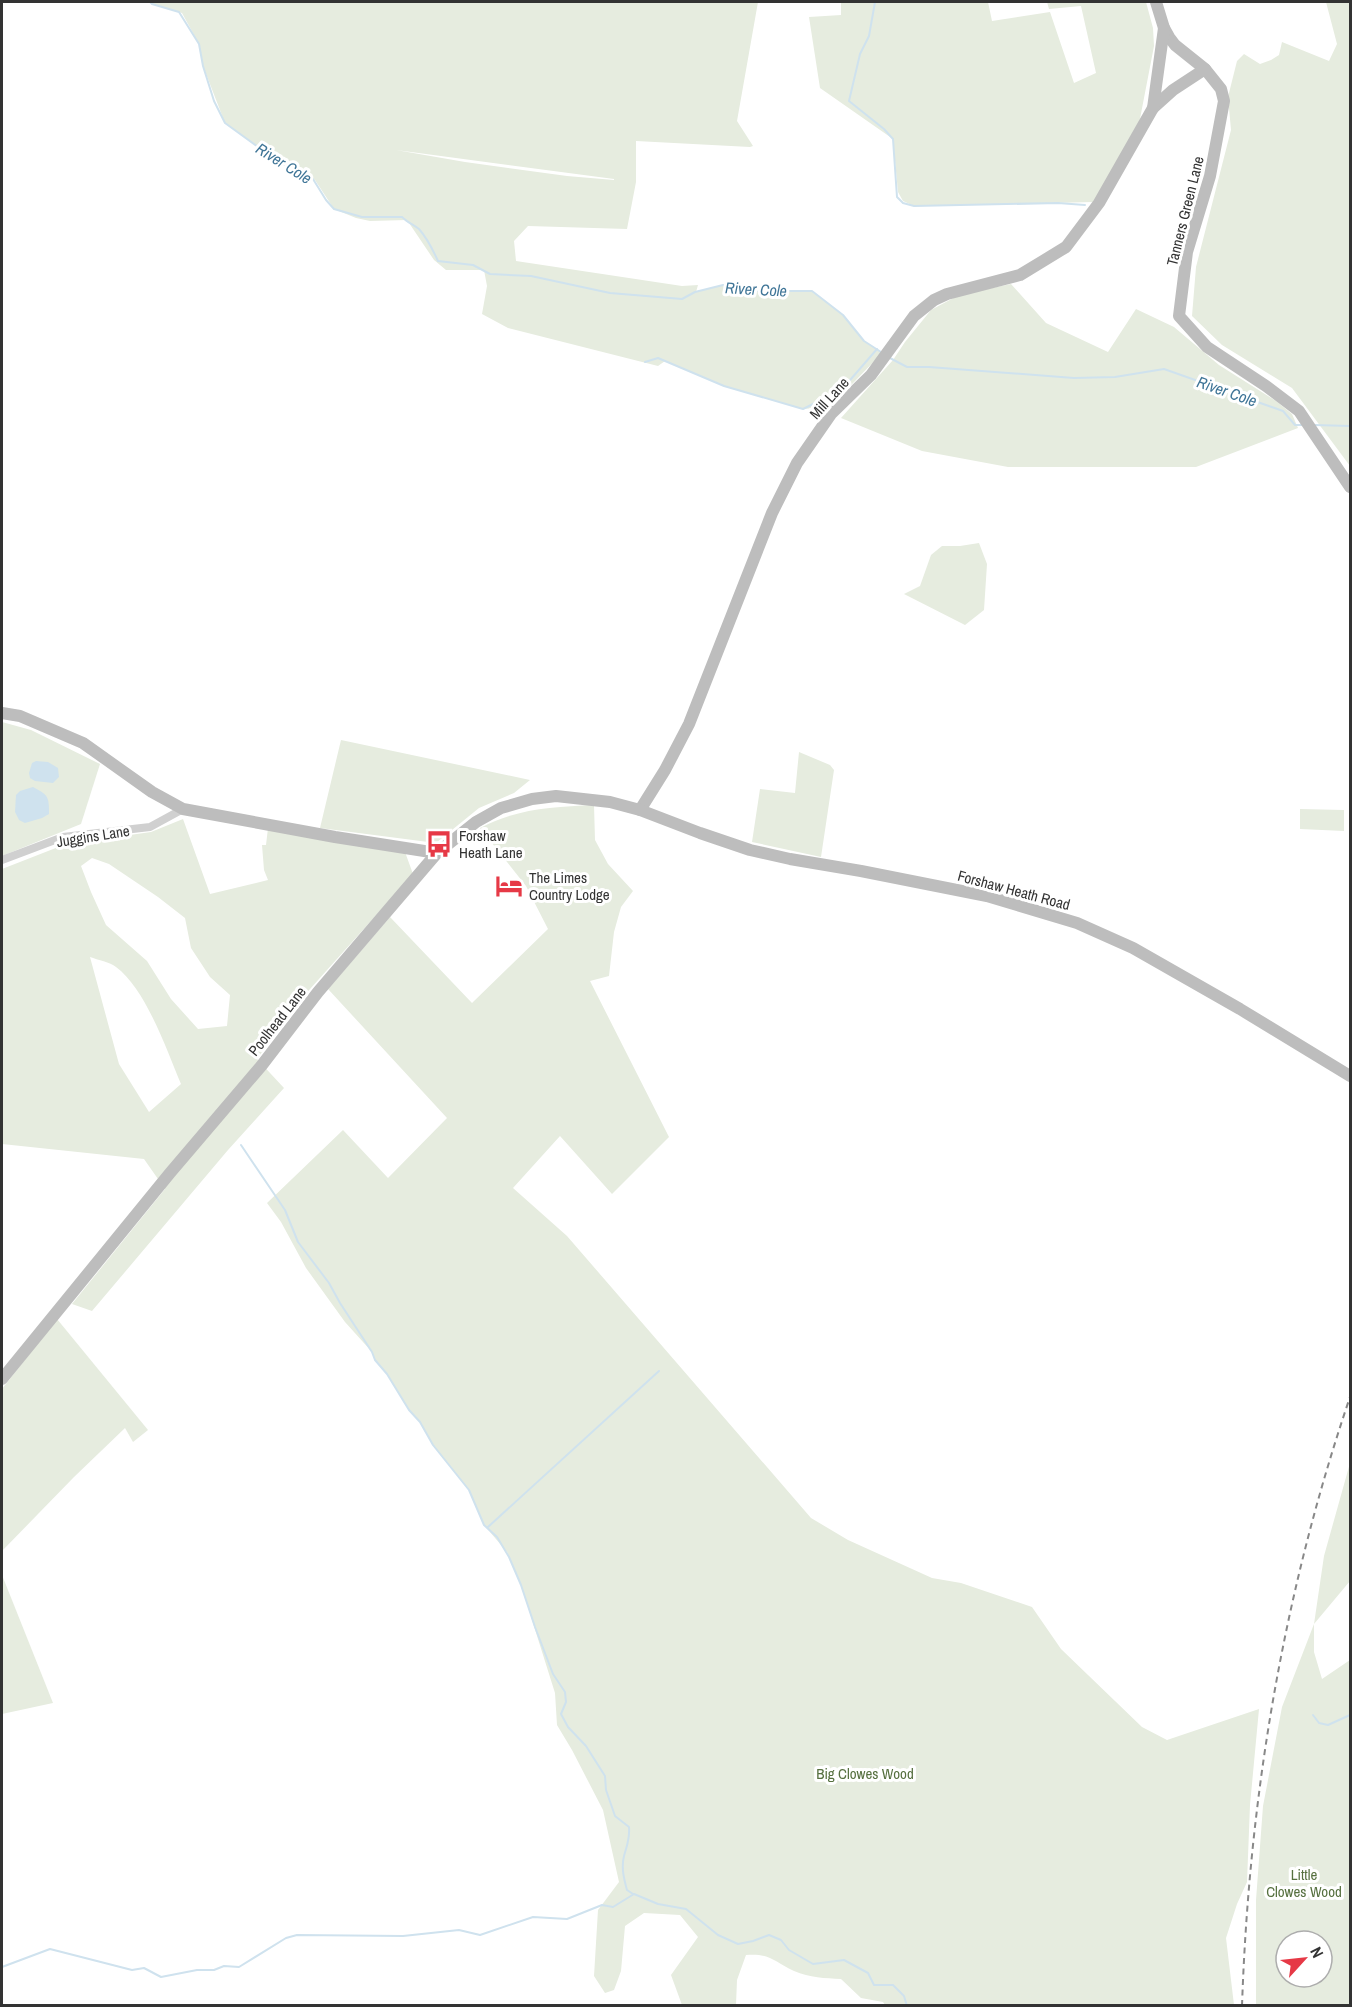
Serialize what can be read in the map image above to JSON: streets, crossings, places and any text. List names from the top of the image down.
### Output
{
  "streets": {
    "street": [
      "Tanners Green Lane",
      "Mill Lane",
      "Juggins Lane",
      "Forshaw Heath Road",
      "Poolhead Lane"
    ]
  },
  "crossings": [
    ["Tanners Green Lane", "Mill Lane"],
    ["Mill Lane", "Forshaw Heath Road"],
    ["Mill Lane", "Poolhead Lane"],
    ["Forshaw Heath Road", "Poolhead Lane"]
  ],
  "water": ["River Cole"],
  "parks": ["Big Clowes Wood", "Little Clowes Wood"],
  "places": {
    "bus stop": ["Forshaw Heath Lane"],
    "hotel": ["The Limes Country Lodge"]
  },
  "north": "top right"
}
